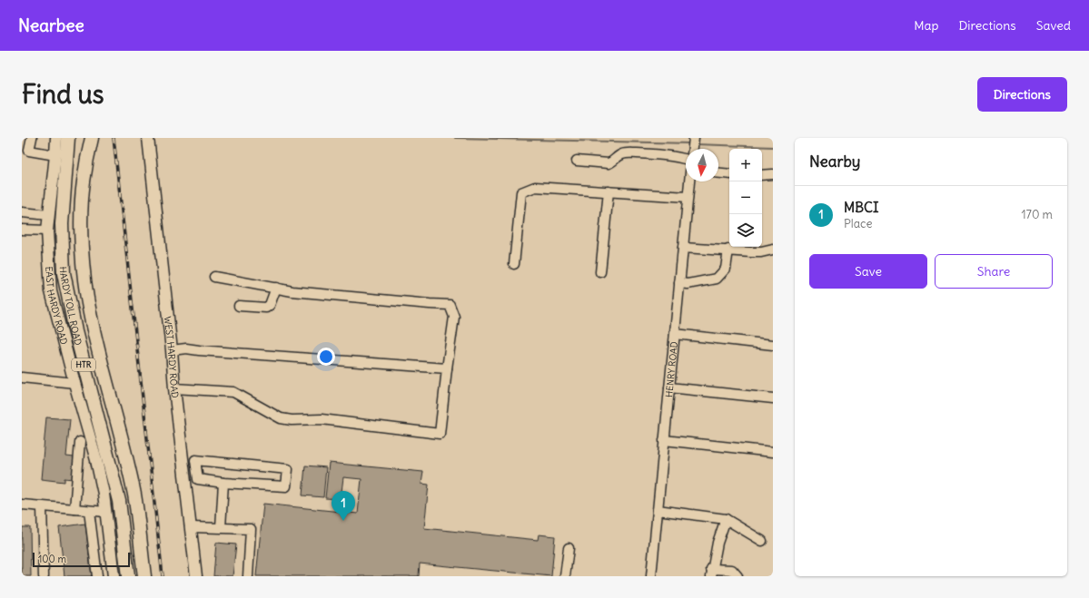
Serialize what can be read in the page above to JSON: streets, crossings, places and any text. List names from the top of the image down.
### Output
{
  "streets": {
    "highway": ["HARDY TOLL ROAD", "HTR"],
    "main road": ["EAST HARDY ROAD", "WEST HARDY ROAD"],
    "street": ["HENRY ROAD"]
  },
  "crossings": [
    ["EAST HARDY ROAD", "HARDY TOLL ROAD"]
  ],
  "scale_bar": "100 m",
  "north": "bottom",
  "page": {
    "header": "Nearbee",
    "nav": ["Map", "Directions", "Saved"],
    "buttons": [
      "Directions",
      ["Save", "Share"]
    ],
    "title": "Find us",
    "heading": "Nearby",
    "map_buttons": ["+", "−"],
    "list": [
      {
        "mark": "1",
        "name": "MBCI",
        "note": "Place",
        "value": "170 m"
      }
    ],
    "pins": "1",
    "scale": "100 m"
  }
}
